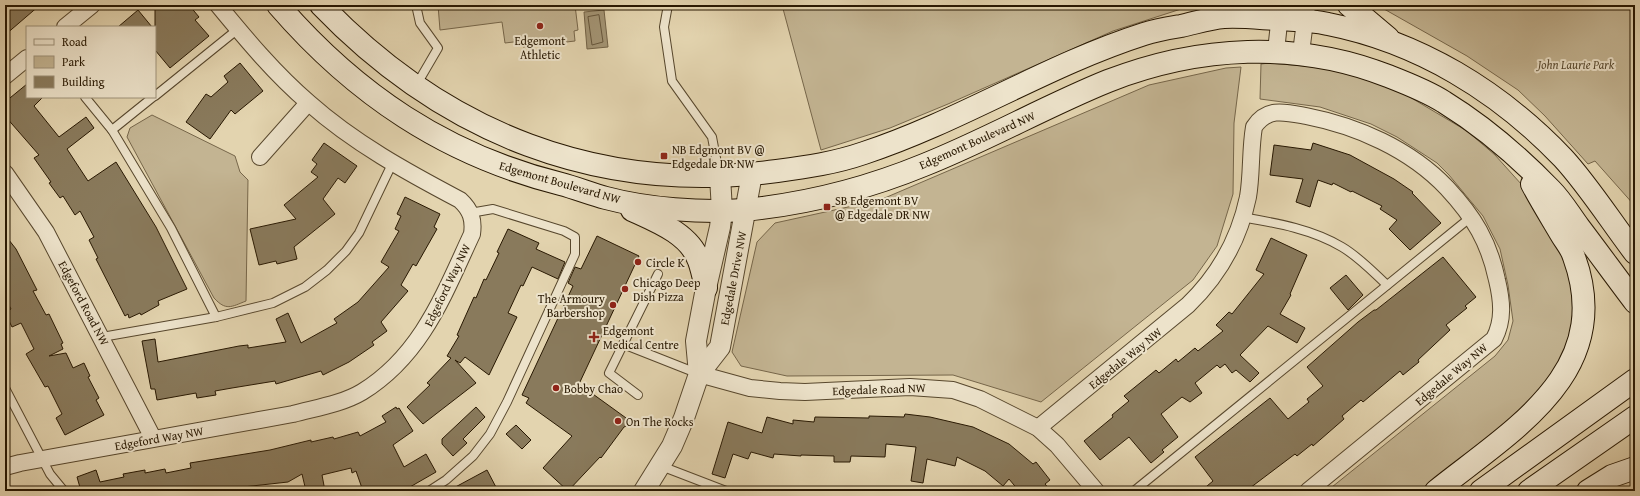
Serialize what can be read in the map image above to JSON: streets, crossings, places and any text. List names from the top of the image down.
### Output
{
  "streets": {
    "main road": ["Edgemont Boulevard NW"],
    "street": [
      "Edgedale Drive NW",
      "Edgeford Way NW",
      "Edgeford Road NW",
      "Edgedale Way NW",
      "Edgedale Road NW"
    ]
  },
  "crossings": [
    ["Edgemont Boulevard NW", "Edgedale Drive NW"],
    ["Edgedale Drive NW", "Edgedale Road NW"],
    ["Edgeford Way NW", "Edgeford Road NW"],
    ["Edgedale Way NW", "Edgedale Road NW"]
  ],
  "parks": ["John Laurie Park"],
  "places": {
    "other": [
      "Edgemont Athletic",
      "Circle K",
      "Chicago Deep Dish Pizza",
      "The Armoury Barbershop",
      "Bobby Chao",
      "On The Rocks"
    ],
    "transit": ["NB Edgmont BV @ Edgedale DR NW", "SB Edgemont BV @ Edgedale DR NW"],
    "health": ["Edgemont Medical Centre"]
  },
  "legend": ["Road", "Park", "Building"]
}
